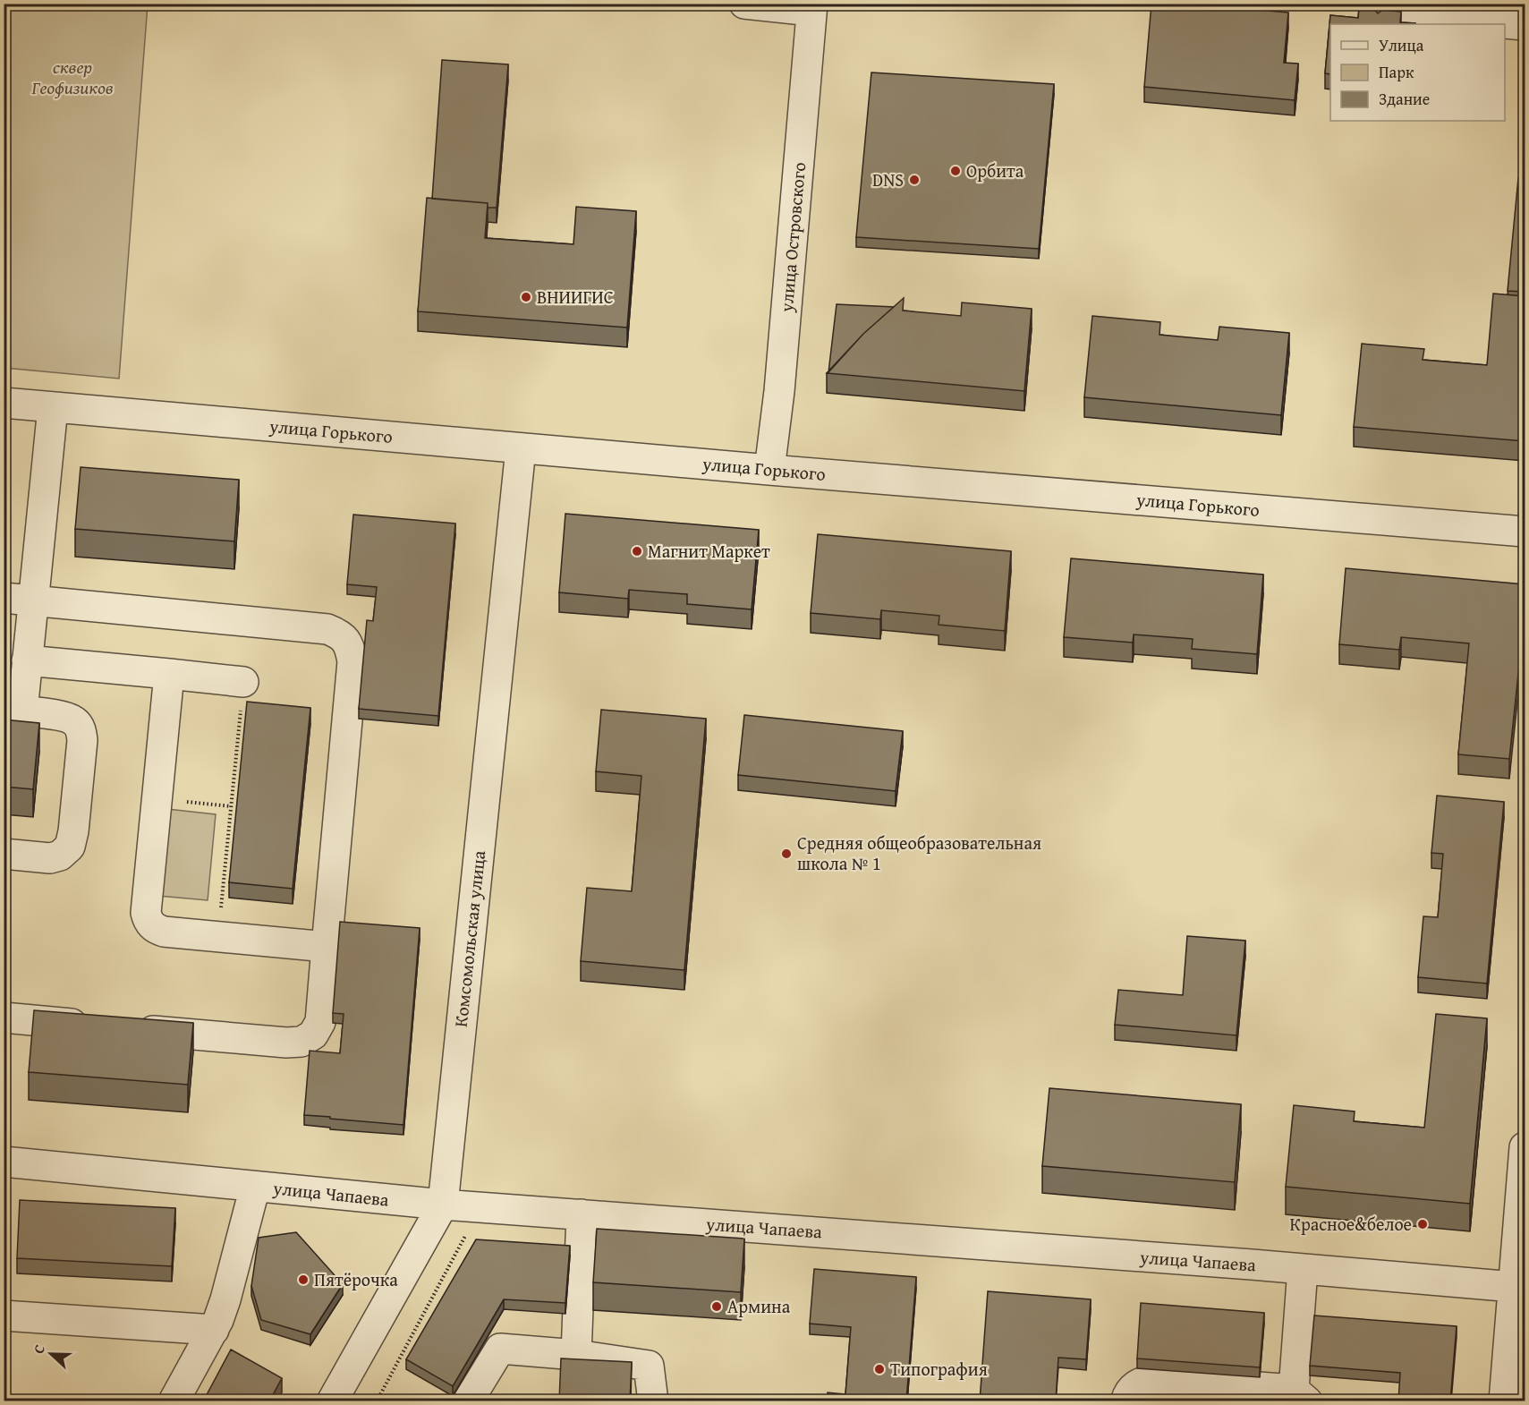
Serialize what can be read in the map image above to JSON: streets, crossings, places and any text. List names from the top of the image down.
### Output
{
  "streets": {
    "street": [
      "улица Островского",
      "улица Горького",
      "Комсомольская улица",
      "улица Чапаева"
    ]
  },
  "crossings": [
    ["улица Островского", "улица Горького"],
    ["улица Горького", "Комсомольская улица"],
    ["Комсомольская улица", "улица Чапаева"]
  ],
  "parks": ["cквер Геофизиков"],
  "places": [
    "Орбита",
    "DNS",
    "ВНИИГИС",
    "Магнит Маркет",
    "Средняя общеобразовательная школа № 1",
    "Красное&белое",
    "Пятёрочка",
    "Армина",
    "Типография"
  ],
  "legend": ["Улица", "Парк", "Здание"],
  "north": "left"
}
